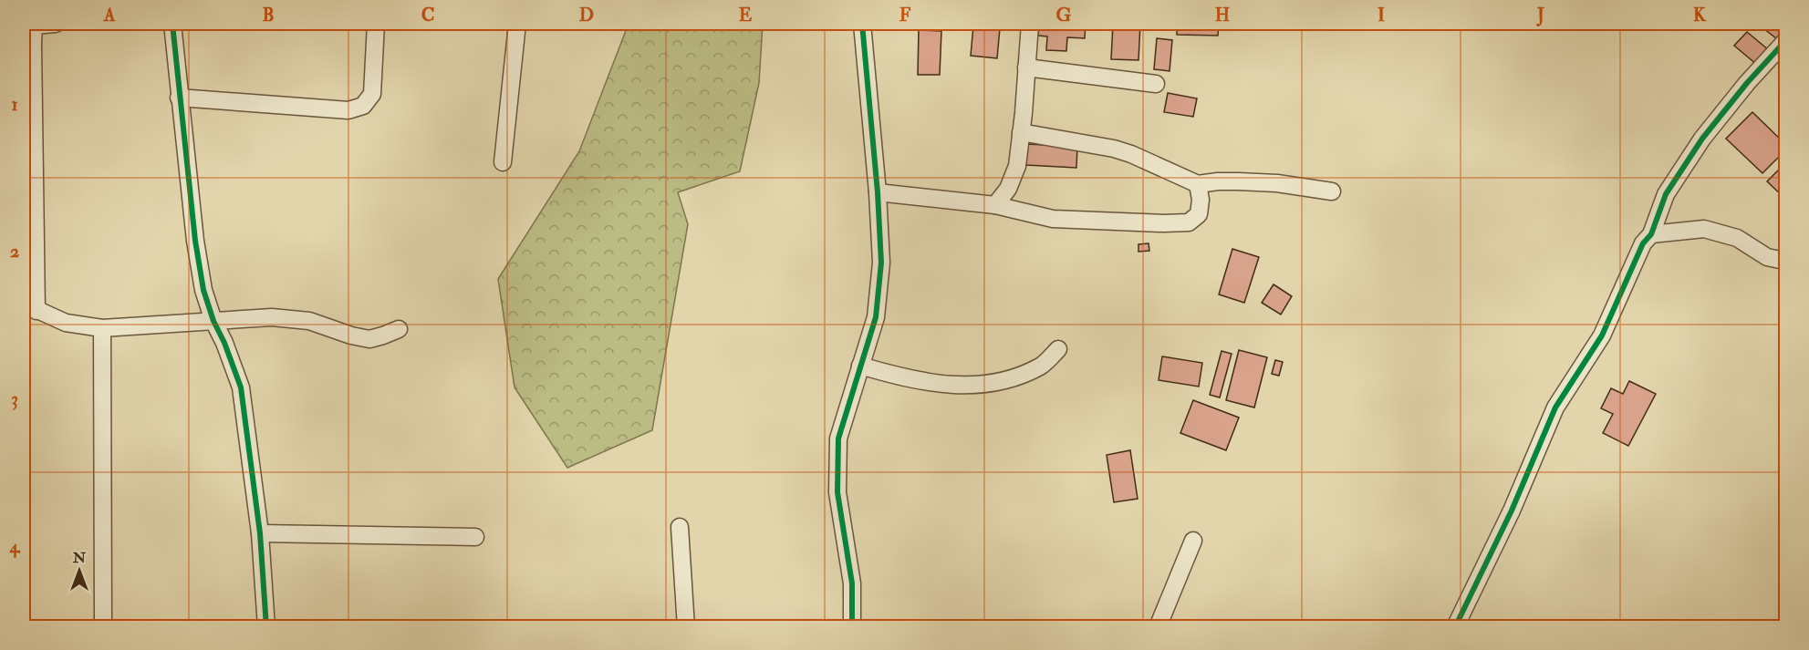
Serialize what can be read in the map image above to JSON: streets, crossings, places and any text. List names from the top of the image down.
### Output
{
  "north": "top",
  "grid": {
    "columns": [
      "A",
      "B",
      "C",
      "D",
      "E",
      "F",
      "G",
      "H",
      "I",
      "J",
      "K"
    ],
    "rows": [
      "1",
      "2",
      "3",
      "4"
    ]
  }
}
